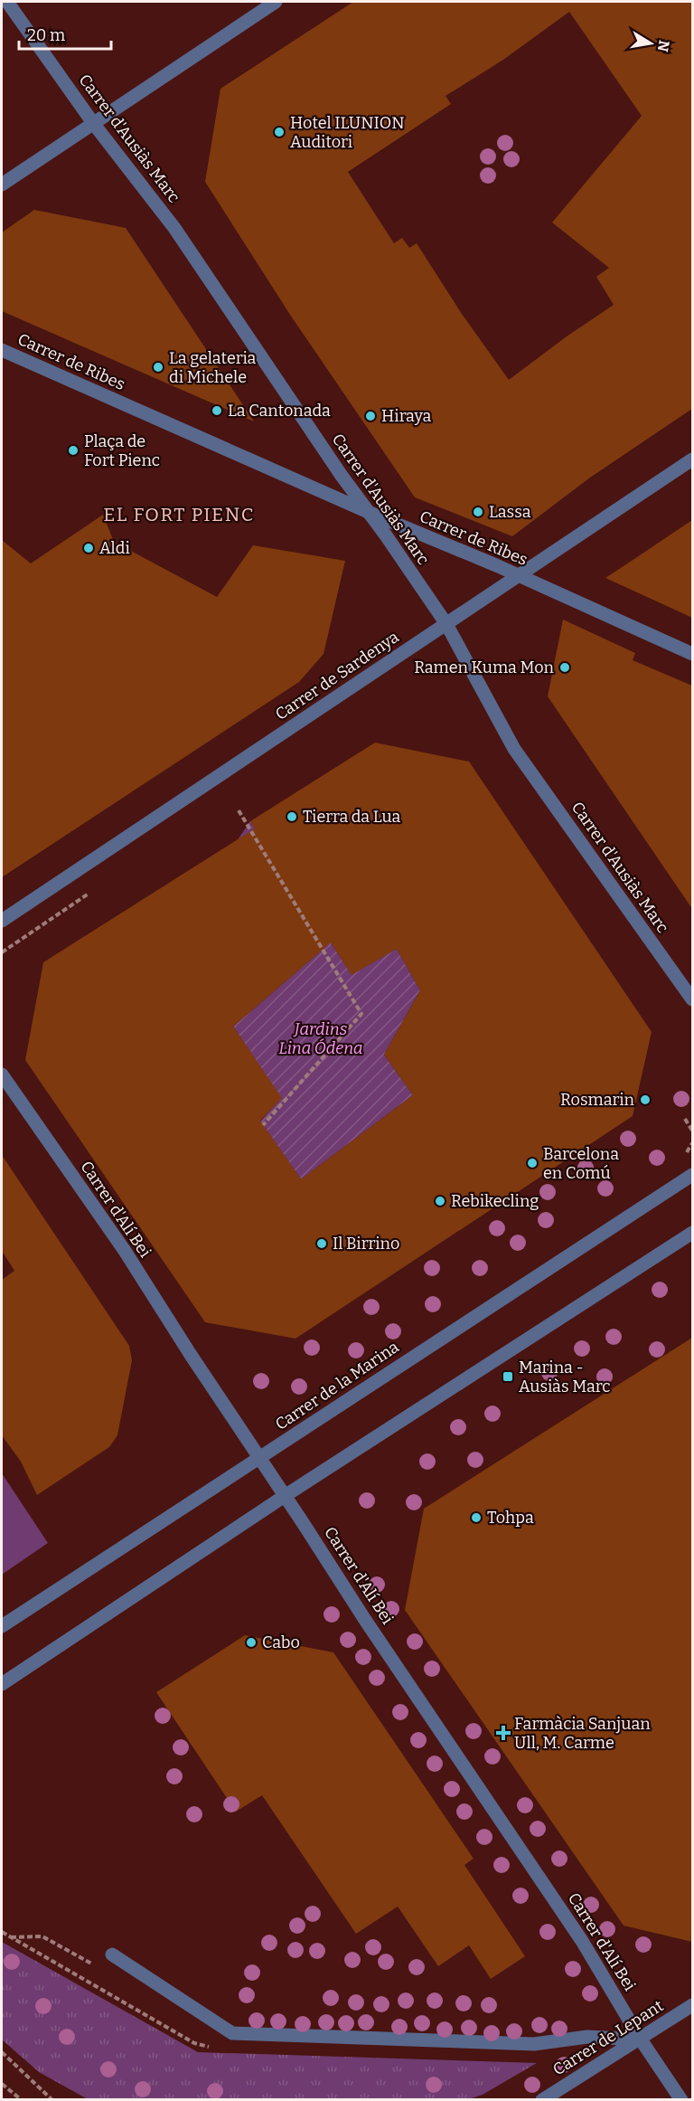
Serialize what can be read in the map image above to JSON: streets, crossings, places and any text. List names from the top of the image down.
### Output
{
  "streets": {
    "street": [
      "Carrer d'Ausiàs Marc",
      "Carrer de Ribes",
      "Carrer de Sardenya",
      "Carrer d'Alí Bei",
      "Carrer de la Marina",
      "Carrer de Lepant"
    ]
  },
  "crossings": [
    ["Carrer d'Ausiàs Marc", "Carrer de Ribes"],
    ["Carrer d'Ausiàs Marc", "Carrer de Sardenya"],
    ["Carrer de Ribes", "Carrer de Sardenya"],
    ["Carrer d'Alí Bei", "Carrer de la Marina"],
    ["Carrer d'Alí Bei", "Carrer de Lepant"]
  ],
  "districts": ["EL FORT PIENC"],
  "parks": ["Jardins Lina Ódena"],
  "places": {
    "other": [
      "Hotel ILUNION Auditori",
      "La gelateria di Michele",
      "La Cantonada",
      "Hiraya",
      "Plaça de Fort Pienc",
      "Lassa",
      "Aldi",
      "Ramen Kuma Mon",
      "Tierra da Lua",
      "Rosmarin",
      "Barcelona en Comú",
      "Rebikecling",
      "Il Birrino",
      "Tohpa",
      "Cabo"
    ],
    "transit": ["Marina - Ausiàs Marc"],
    "health": ["Farmàcia Sanjuan Ull, M. Carme"]
  },
  "scale_bar": "20 m",
  "north": "right"
}
